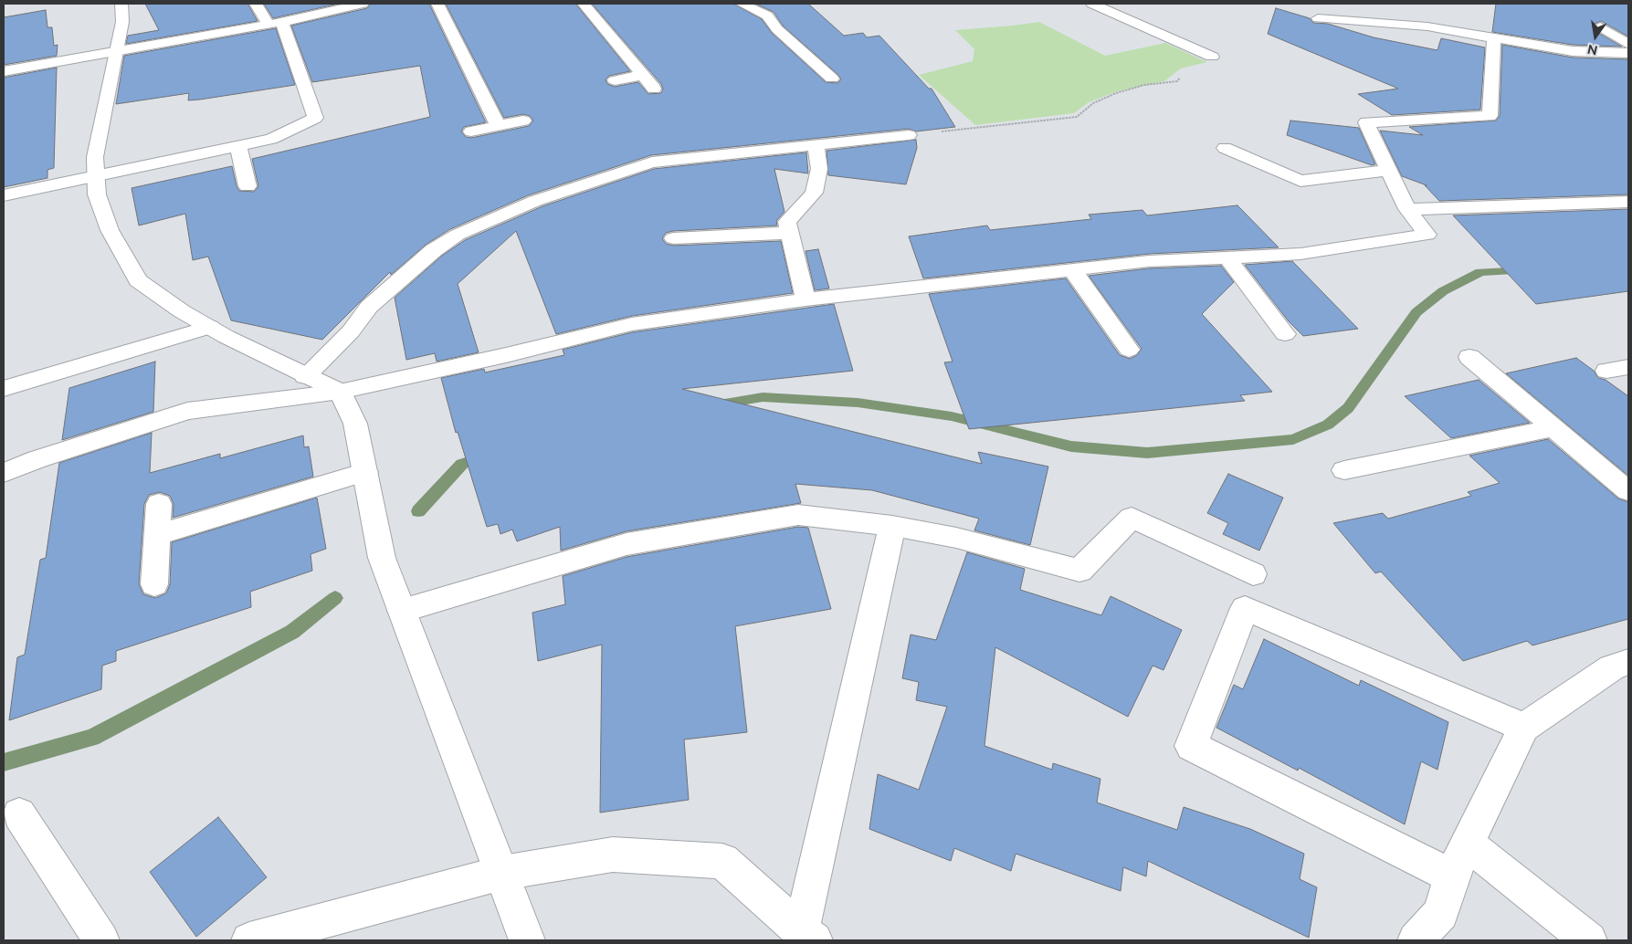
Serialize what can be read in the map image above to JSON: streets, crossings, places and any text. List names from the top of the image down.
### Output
{
  "north": "bottom"
}
